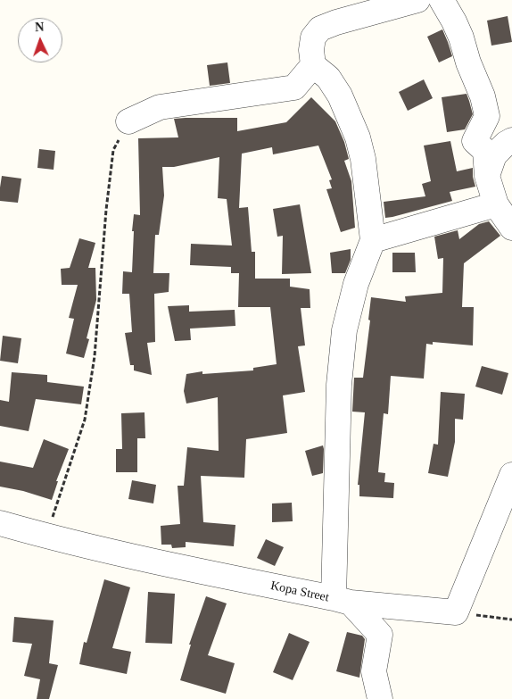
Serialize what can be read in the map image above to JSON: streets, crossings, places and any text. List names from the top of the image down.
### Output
{
  "streets": {
    "street": ["Kopa Street"]
  },
  "north": "top"
}
